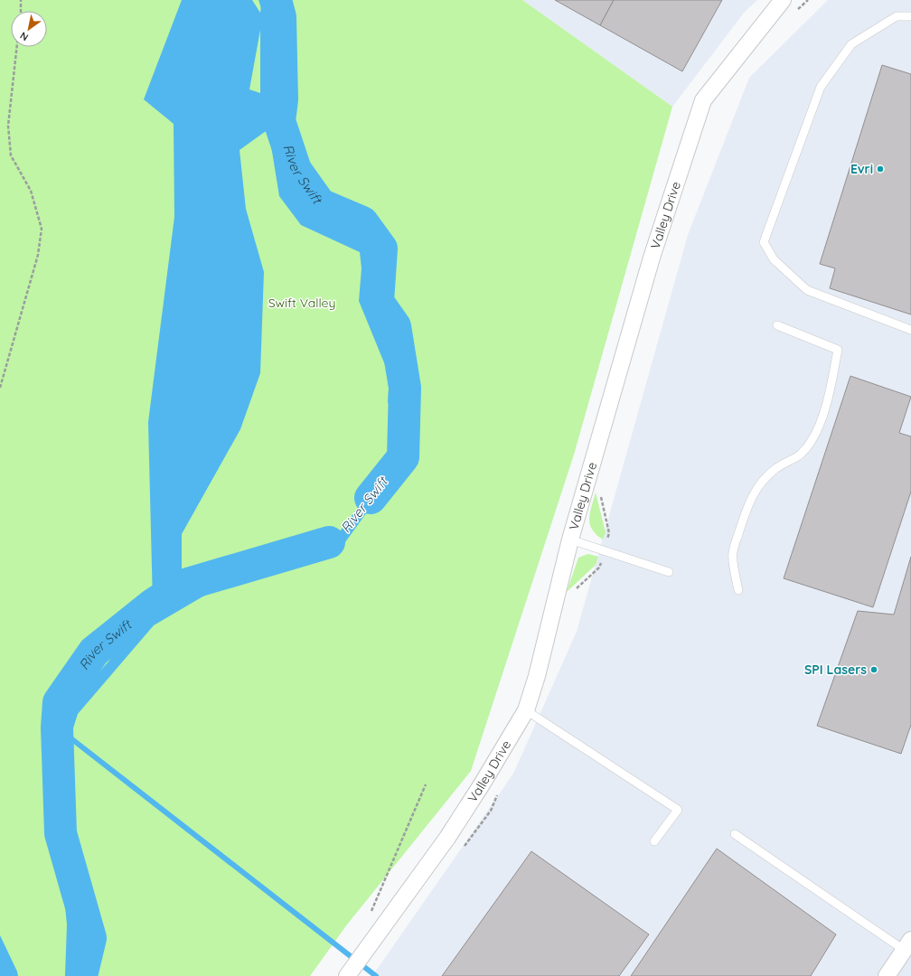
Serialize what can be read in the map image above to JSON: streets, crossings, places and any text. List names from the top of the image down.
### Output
{
  "streets": {
    "street": ["Valley Drive"]
  },
  "water": ["River Swift"],
  "parks": ["Swift Valley"],
  "places": ["Evri", "SPI Lasers"],
  "north": "bottom left"
}
